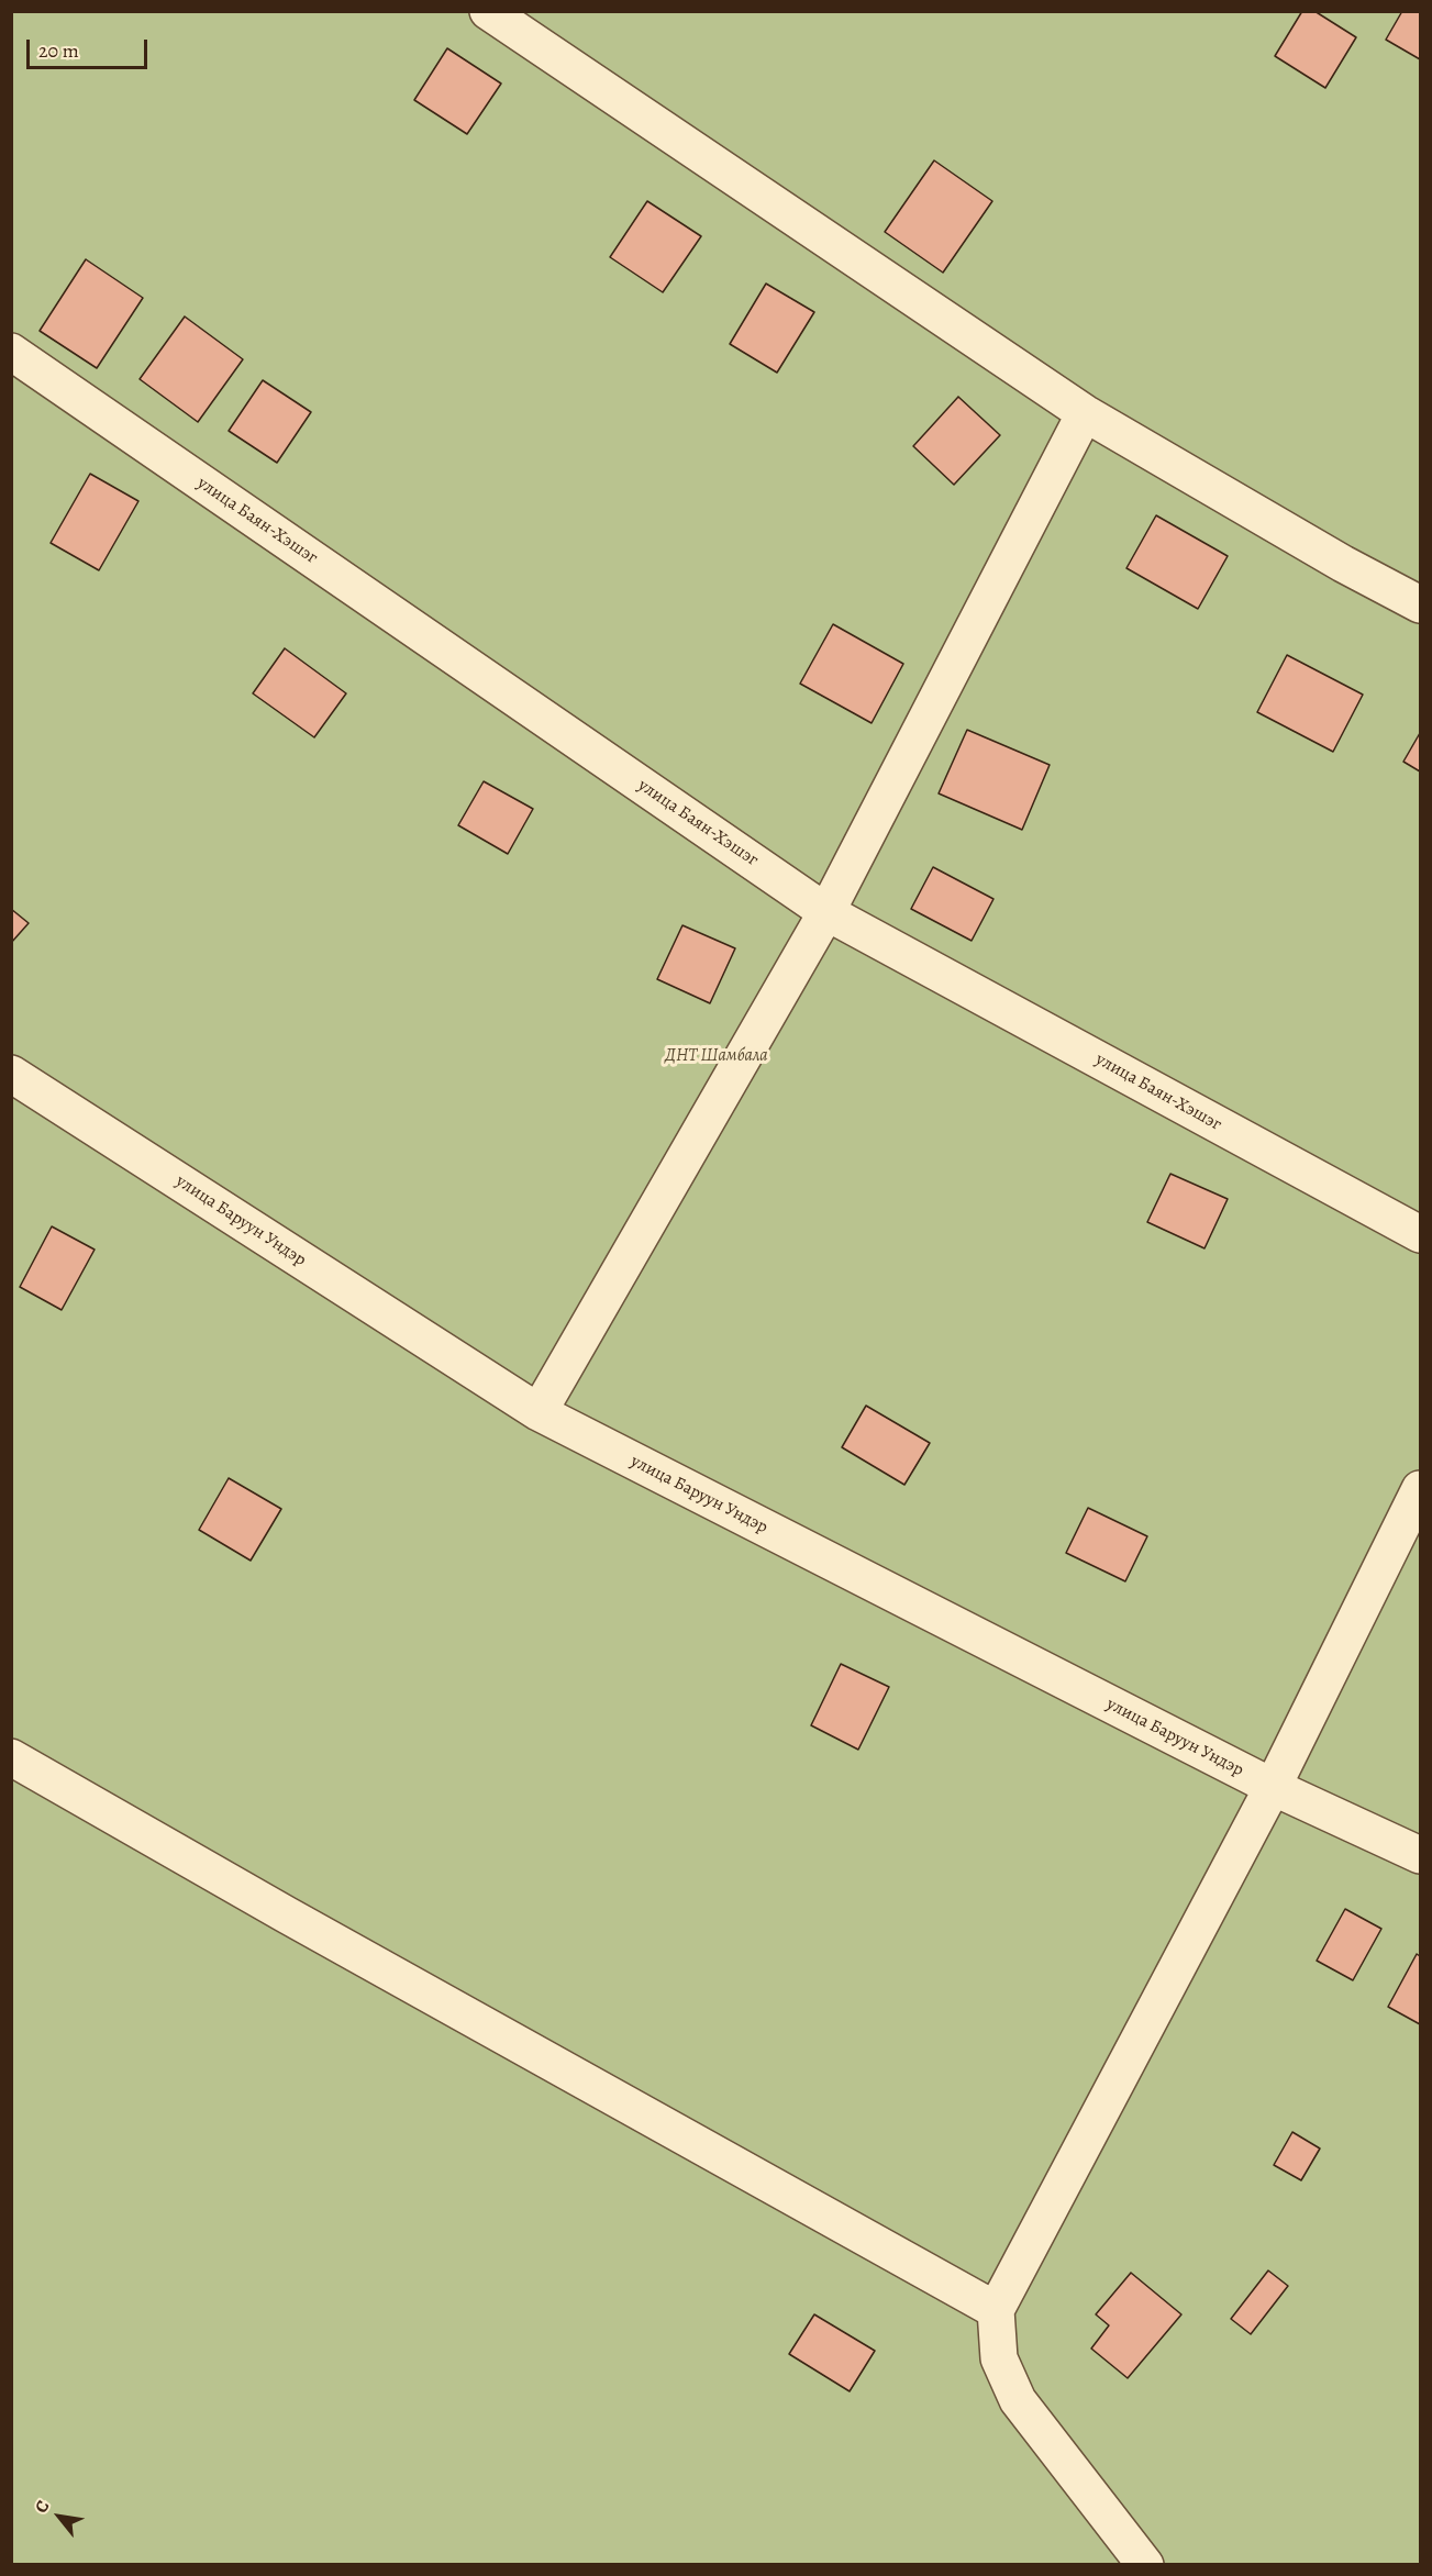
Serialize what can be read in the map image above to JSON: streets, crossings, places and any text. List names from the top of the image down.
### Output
{
  "streets": {
    "street": ["улица Баян-Хэшэг", "улица Баруун Ундэр"]
  },
  "parks": ["ДНТ Шамбала"],
  "scale_bar": "20 m",
  "north": "top left"
}
